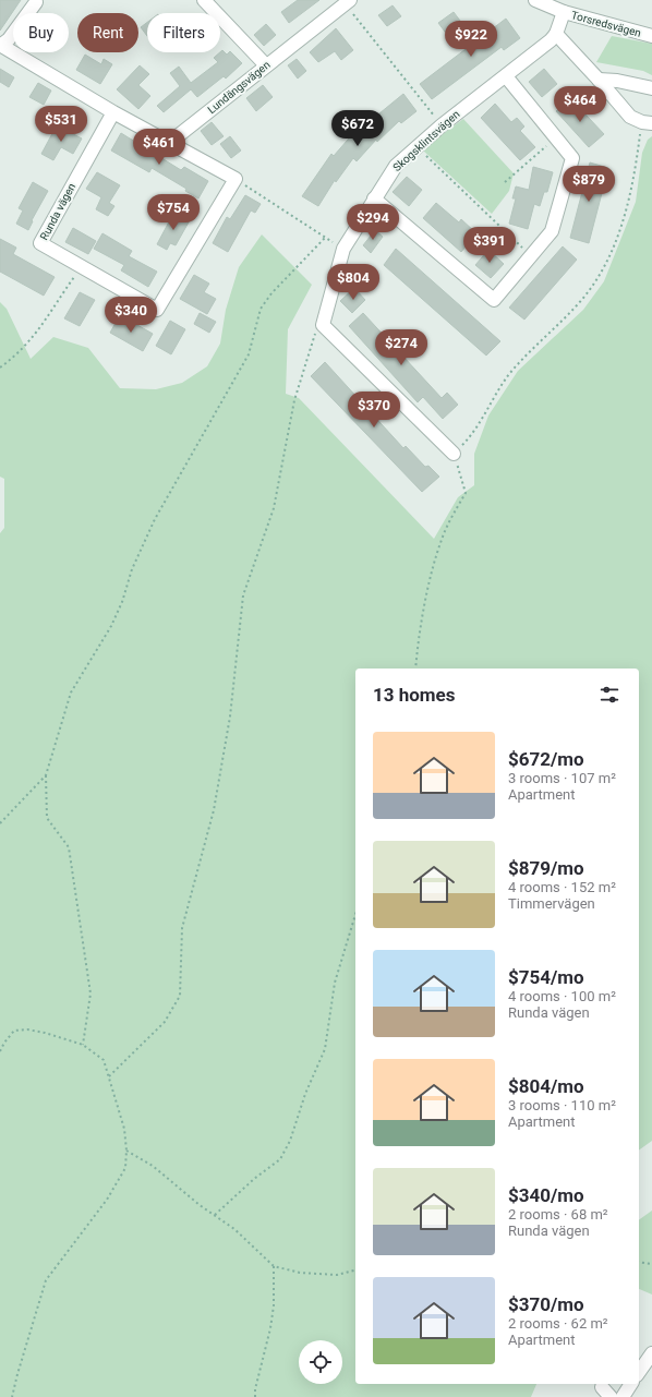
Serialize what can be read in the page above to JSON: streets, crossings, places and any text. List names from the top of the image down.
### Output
{
  "streets": {
    "street": [
      "Torsredsvägen",
      "Lundängsvägen",
      "Skogsklintsvägen",
      "Runda vägen"
    ]
  },
  "crossings": [
    ["Torsredsvägen", "Skogsklintsvägen"]
  ],
  "page": {
    "chip": ["Buy", "Rent", "Filters"],
    "price": [
      "$922",
      "$464",
      "$531",
      "$672",
      "$461",
      "$879",
      "$754",
      "$294",
      "$391",
      "$804",
      "$340",
      "$274",
      "$370"
    ],
    "heading": "13 homes",
    "list": [
      {
        "name": "$672/mo",
        "note": "3 rooms · 107 m² · Apartment"
      },
      {
        "name": "$879/mo",
        "note": "4 rooms · 152 m² · Timmervägen"
      },
      {
        "name": "$754/mo",
        "note": "4 rooms · 100 m² · Runda vägen"
      },
      {
        "name": "$804/mo",
        "note": "3 rooms · 110 m² · Apartment"
      },
      {
        "name": "$340/mo",
        "note": "2 rooms · 68 m² · Runda vägen"
      },
      {
        "name": "$370/mo",
        "note": "2 rooms · 62 m² · Apartment"
      }
    ]
  }
}
